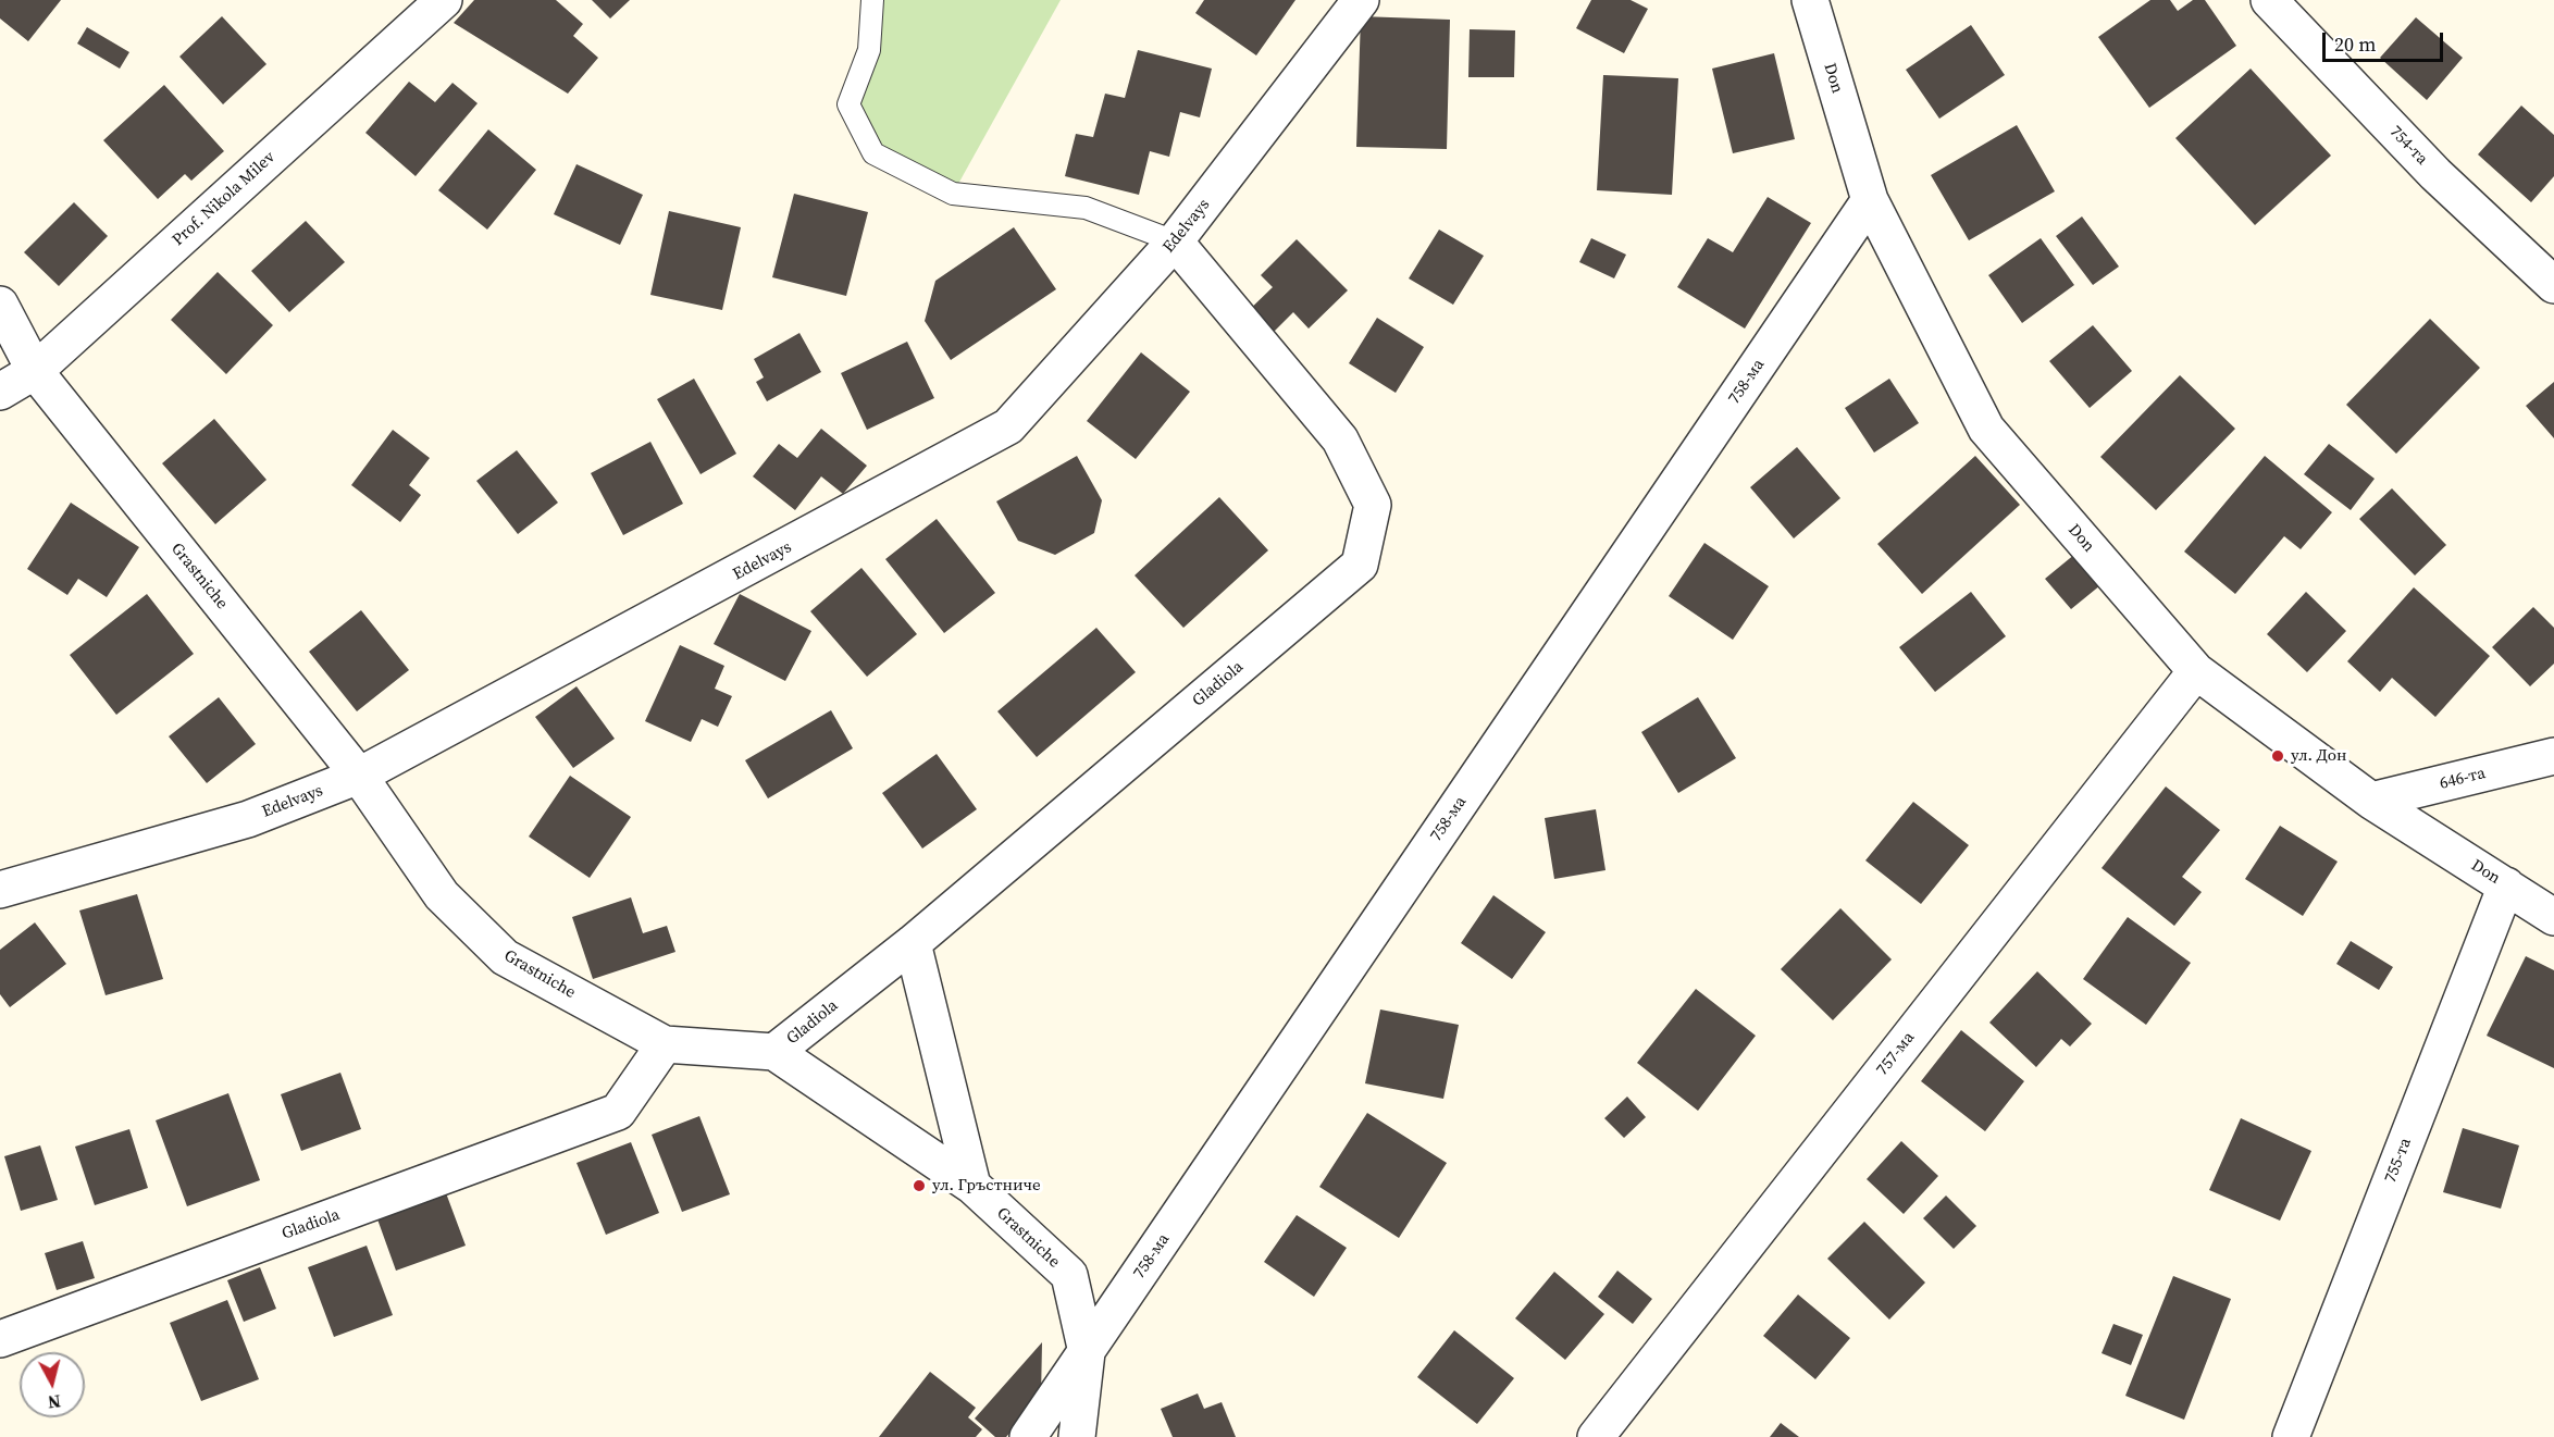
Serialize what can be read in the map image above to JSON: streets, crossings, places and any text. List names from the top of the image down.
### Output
{
  "streets": {
    "street": [
      "Don",
      "754-та",
      "Prof. Nikola Milev",
      "Edelvays",
      "758-ма",
      "Grastniche",
      "Gladiola",
      "646-та",
      "757-ма",
      "755-та"
    ]
  },
  "crossings": [
    ["Don", "758-ма"],
    ["Don", "646-та"],
    ["Don", "757-ма"],
    ["Don", "755-та"],
    ["Prof. Nikola Milev", "Grastniche"],
    ["Edelvays", "Grastniche"],
    ["Edelvays", "Gladiola"],
    ["758-ма", "Grastniche"],
    ["Grastniche", "Gladiola"]
  ],
  "places": ["ул. Дон", "ул. Гръстниче"],
  "scale_bar": "20 m",
  "north": "bottom"
}
